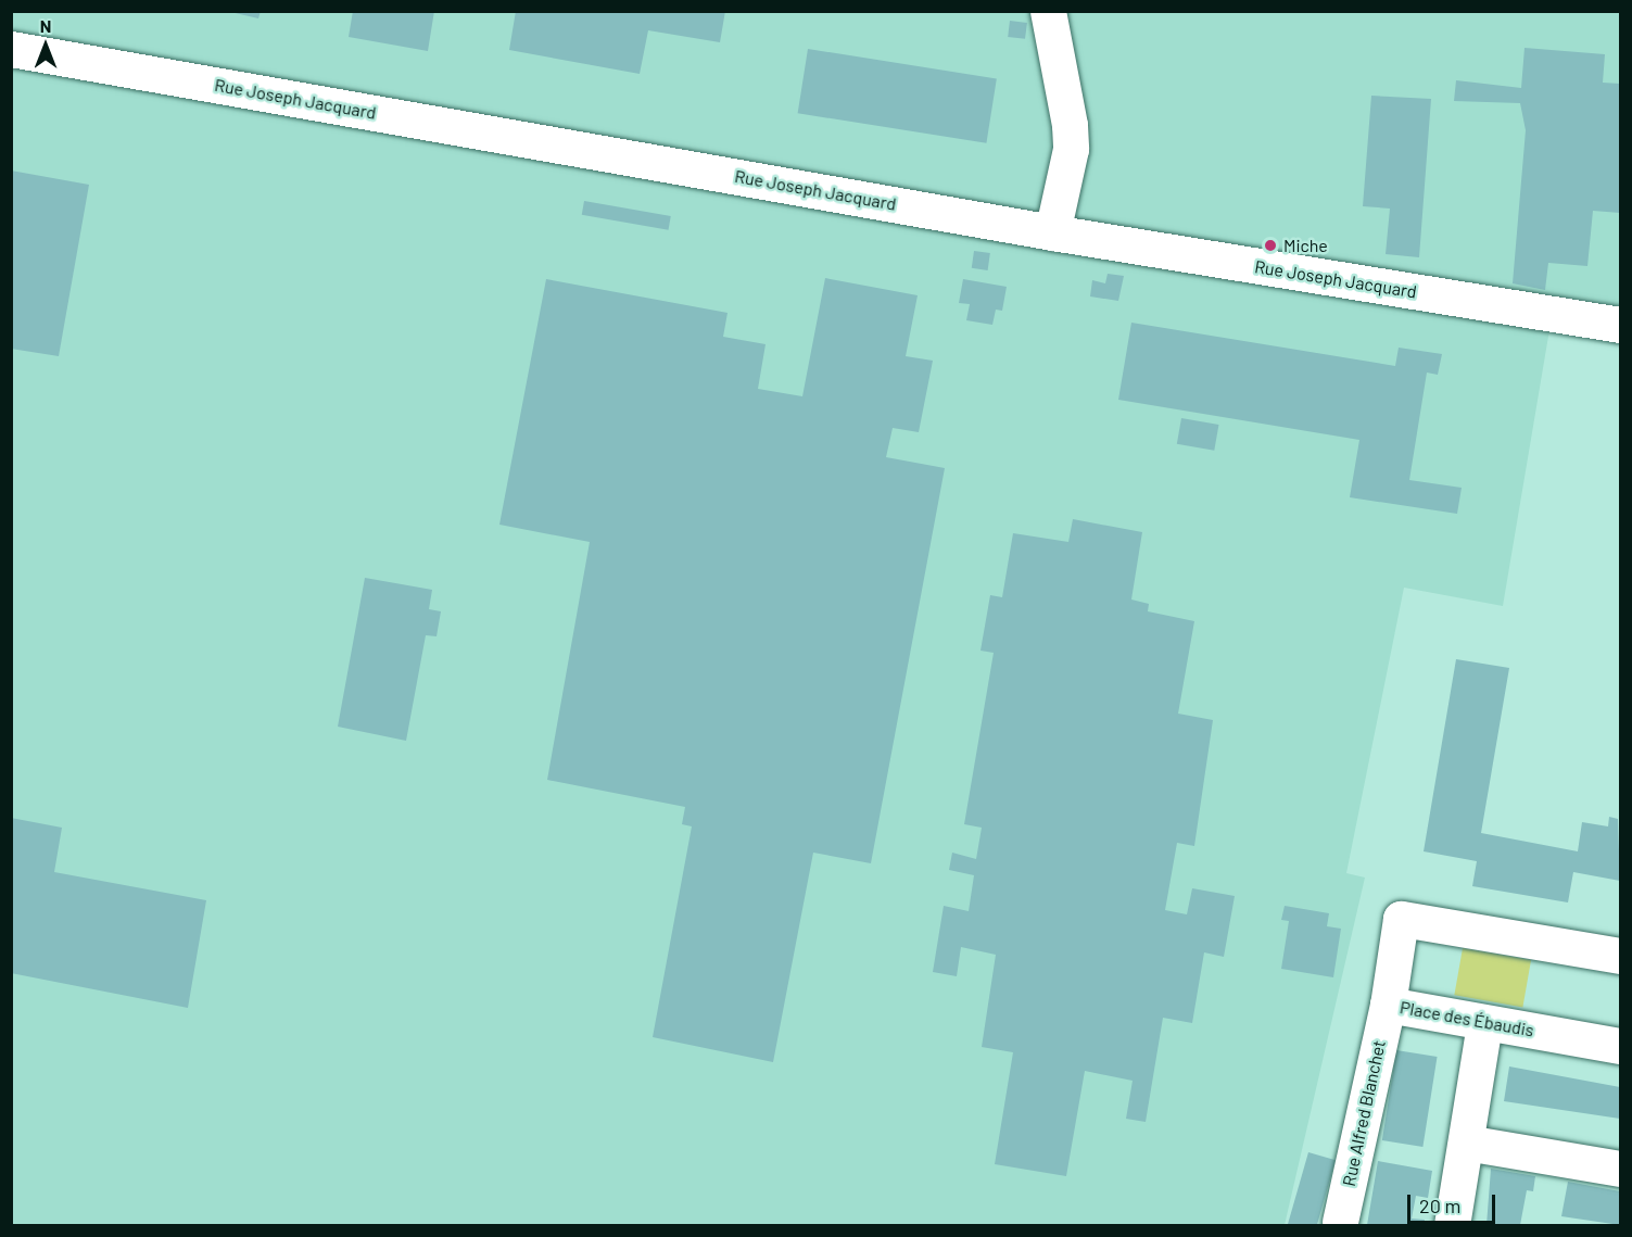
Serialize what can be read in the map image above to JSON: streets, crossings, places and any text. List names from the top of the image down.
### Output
{
  "streets": {
    "street": ["Rue Joseph Jacquard", "Place des Ébaudis", "Rue Alfred Blanchet"]
  },
  "crossings": [
    ["Place des Ébaudis", "Rue Alfred Blanchet"]
  ],
  "places": ["Miche"],
  "scale_bar": "20 m",
  "north": "top"
}
